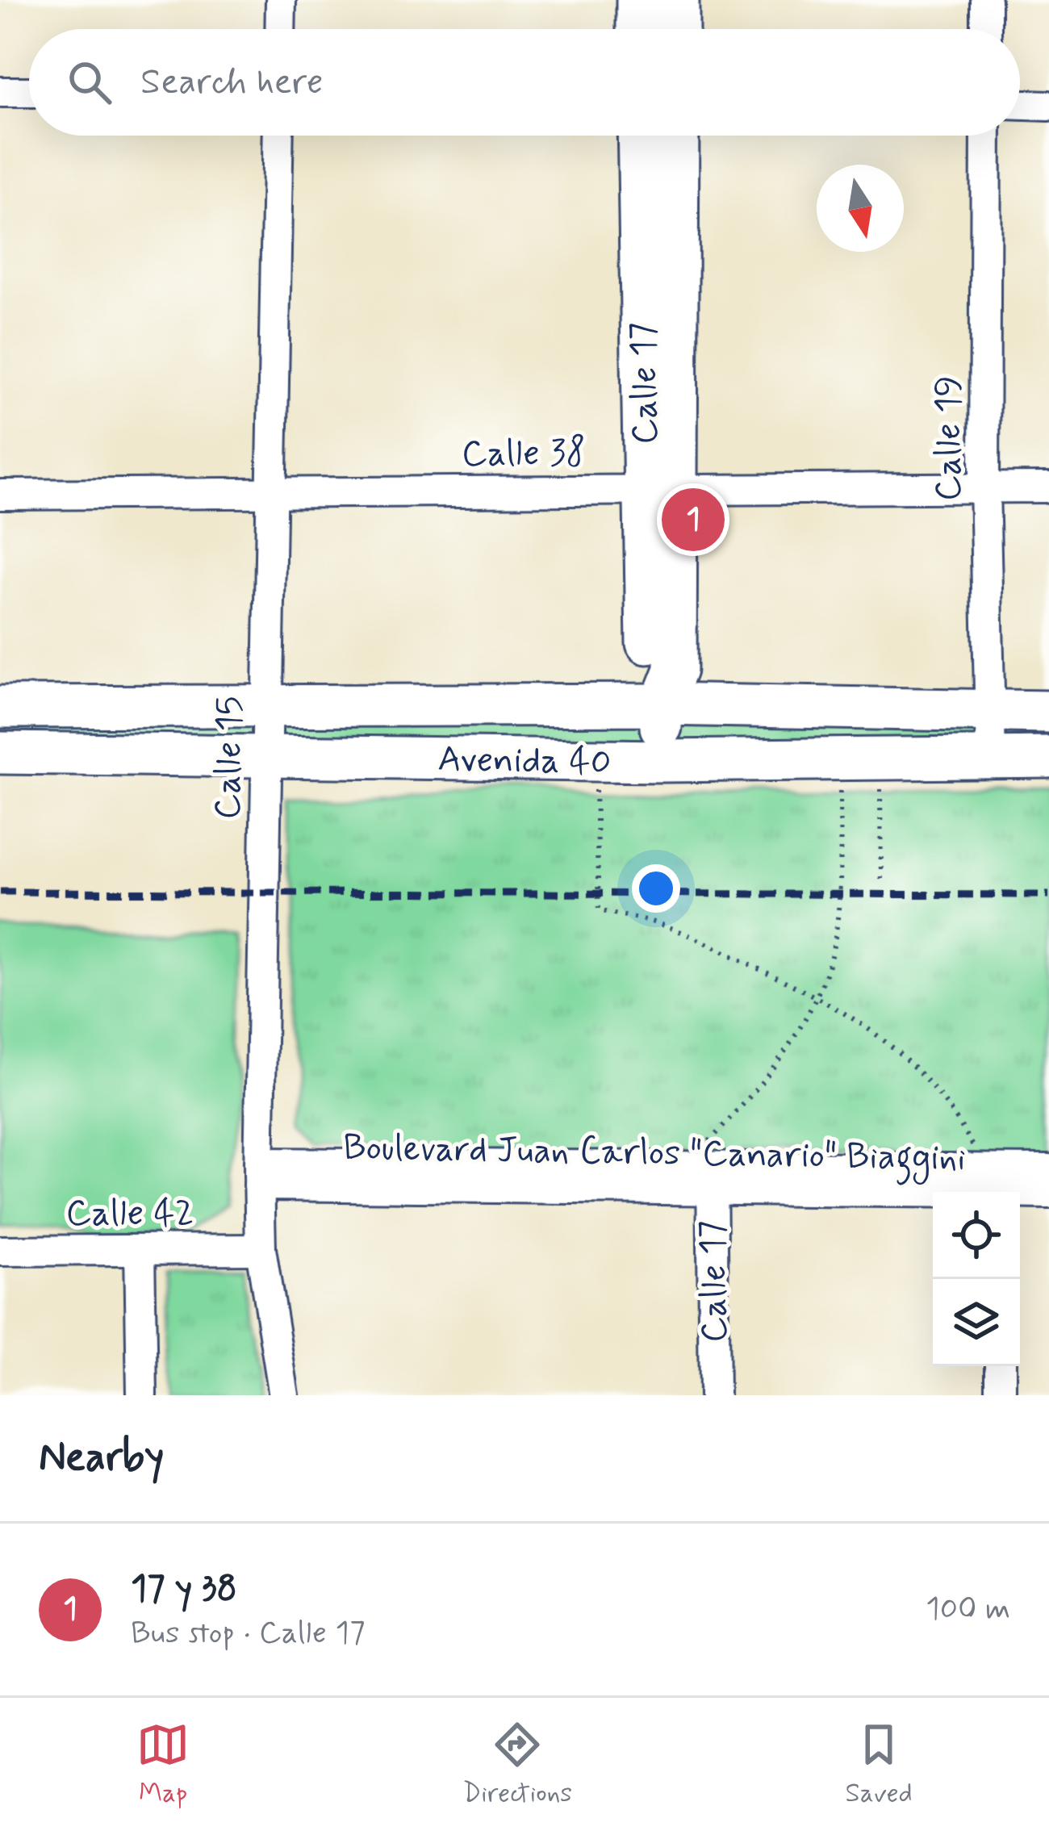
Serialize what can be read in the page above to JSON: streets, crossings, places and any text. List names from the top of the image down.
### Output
{
  "streets": {
    "main road": ["Calle 17", "Avenida 40"],
    "street": [
      "Calle 19",
      "Calle 38",
      "Calle 15",
      "Boulevard Juan Carlos \"Canario\" Biaggini",
      "Calle 42"
    ]
  },
  "crossings": [
    ["Calle 17", "Calle 38"],
    ["Calle 17", "Avenida 40"],
    ["Calle 17", "Boulevard Juan Carlos \"Canario\" Biaggini"],
    ["Calle 19", "Calle 38"],
    ["Calle 19", "Avenida 40"],
    ["Calle 38", "Calle 15"],
    ["Calle 15", "Avenida 40"],
    ["Calle 15", "Boulevard Juan Carlos \"Canario\" Biaggini"],
    ["Calle 15", "Calle 42"]
  ],
  "north": "bottom",
  "page": {
    "search": "Search here",
    "pins": "1",
    "heading": "Nearby",
    "list": [
      {
        "mark": "1",
        "name": "17 y 38",
        "note": "Bus stop · Calle 17",
        "value": "100 m"
      }
    ],
    "nav": ["Map", "Directions", "Saved"]
  }
}
